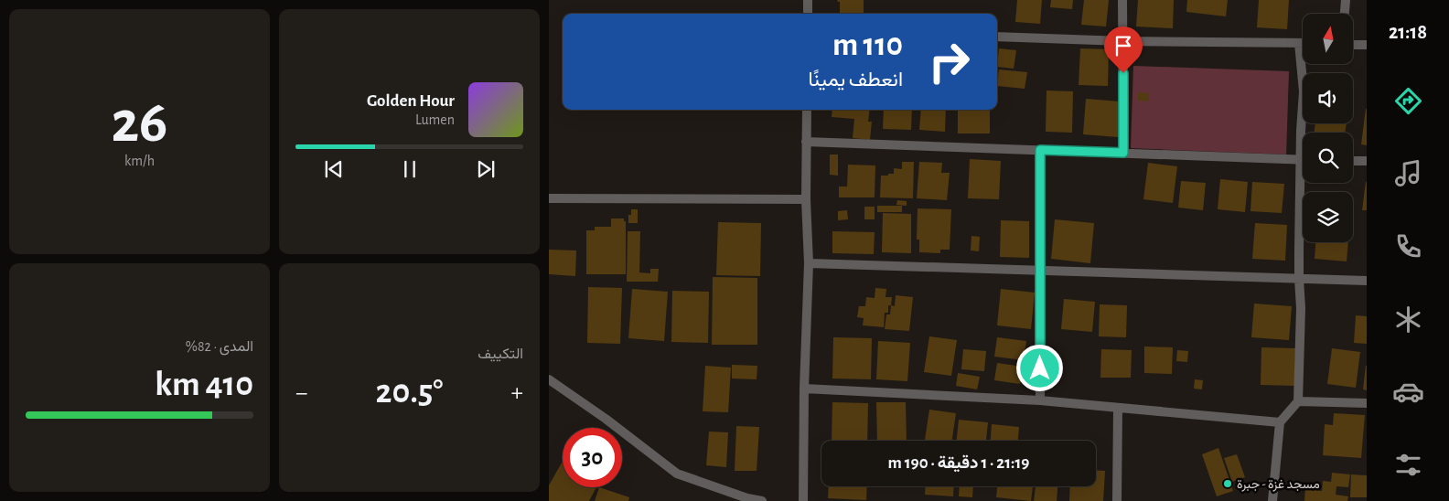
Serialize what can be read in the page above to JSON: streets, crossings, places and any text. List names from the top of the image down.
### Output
{
  "places": ["مسجد غزة - جبرة"],
  "north": "top",
  "page": {
    "tabs": "21:18",
    "tile": [
      ["26", "km/h"],
      "التكييف",
      ["المدى · 82%", "410 km"]
    ],
    "turn": ["110 m", "انعطف يمينًا"],
    "song": ["Golden Hour", "Lumen"],
    "heat": ["−", "20.5°", "+"],
    "limit": "30",
    "trip": "21:19 · 1 دقيقة · 190 m"
  }
}
